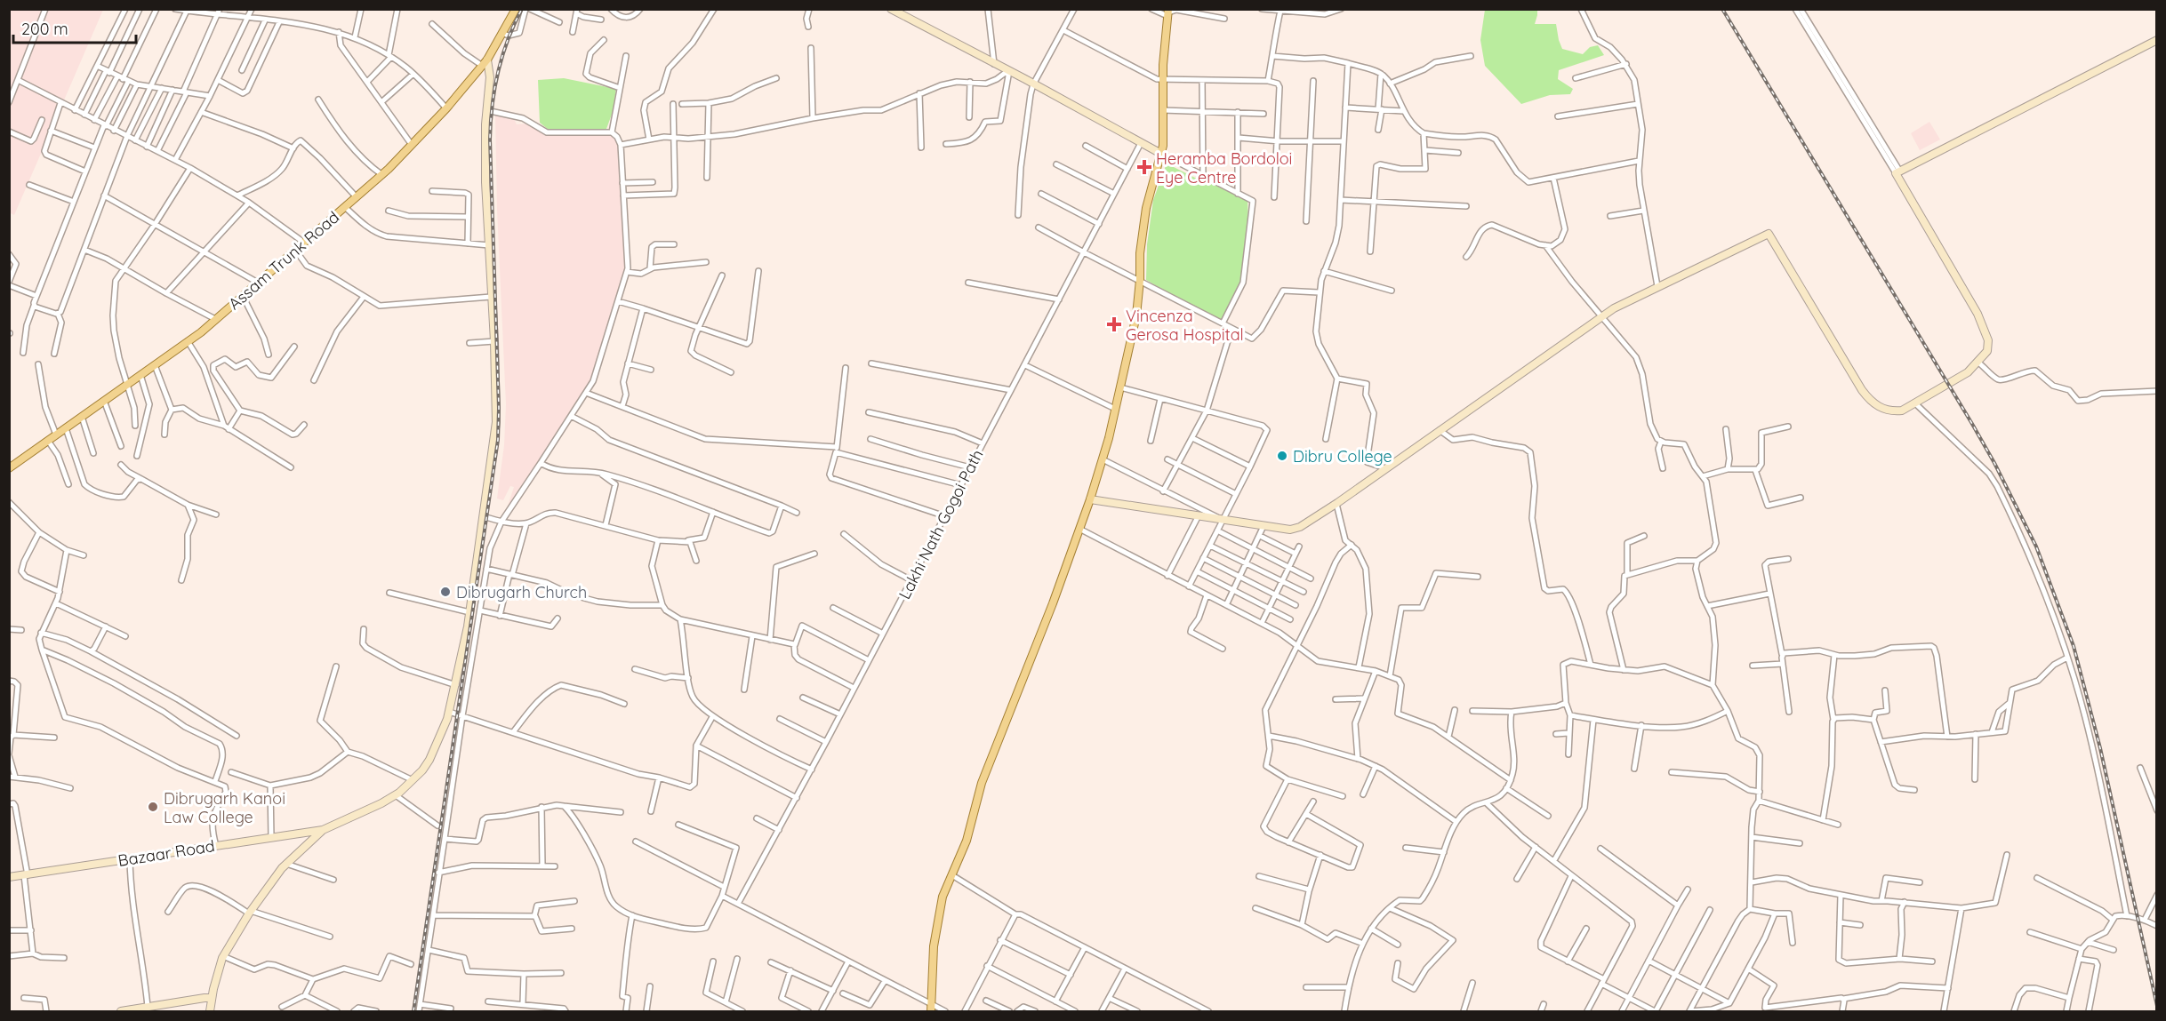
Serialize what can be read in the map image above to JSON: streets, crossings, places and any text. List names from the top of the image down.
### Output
{
  "streets": {
    "main road": ["Assam Trunk Road"],
    "street": ["Lakhi Nath Gogoi Path", "Bazaar Road"]
  },
  "places": {
    "health": ["Heramba Bordoloi Eye Centre", "Vincenza Gerosa Hospital"],
    "other": ["Dibru College", "Dibrugarh Church", "Dibrugarh Kanoi Law College"]
  },
  "scale_bar": "200 m"
}
